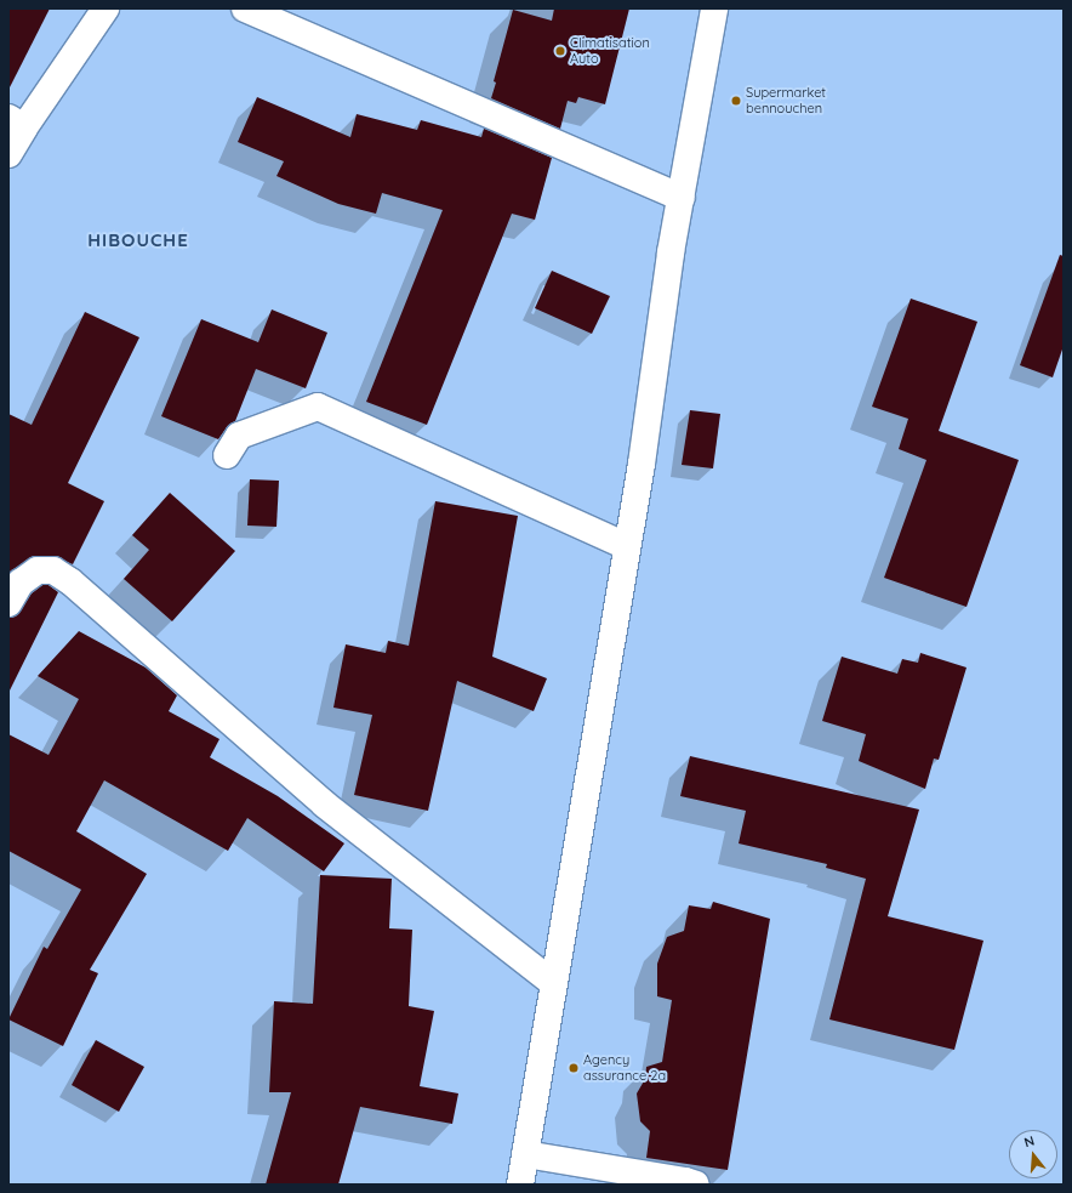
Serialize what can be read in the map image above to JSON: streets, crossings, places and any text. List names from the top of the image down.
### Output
{
  "districts": ["HIBOUCHE"],
  "places": ["Climatisation Auto", "Supermarket bennouchen", "Agency assurance 2a"],
  "north": "top"
}
